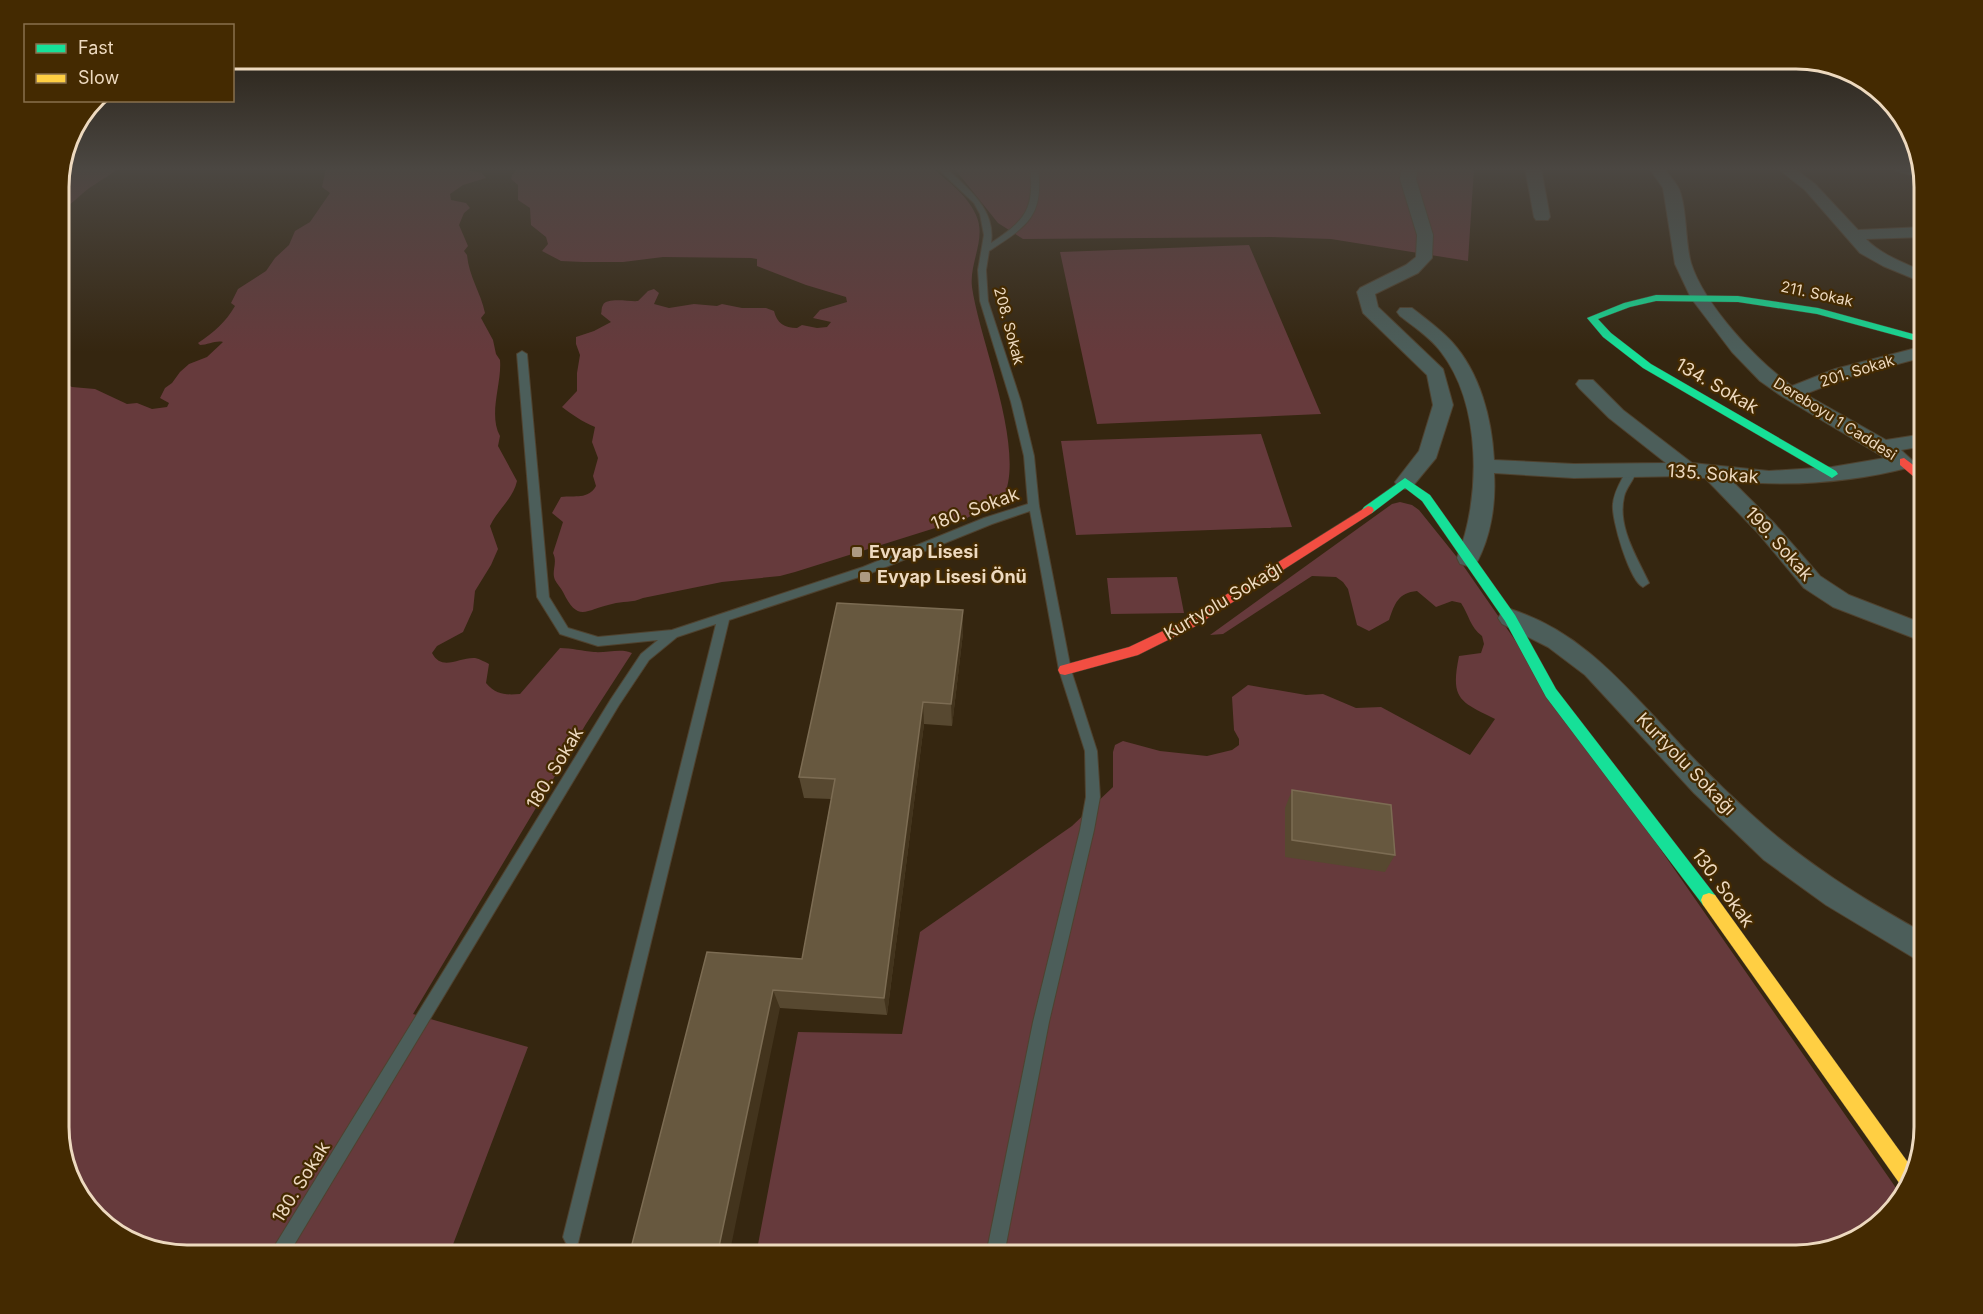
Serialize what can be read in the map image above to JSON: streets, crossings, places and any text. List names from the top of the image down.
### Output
{
  "streets": {
    "street": [
      "211. Sokak",
      "201. Sokak",
      "134. Sokak",
      "Dereboyu 1 Caddesi",
      "135. Sokak",
      "199. Sokak",
      "Kurtyolu Sokağı",
      "130. Sokak"
    ],
    "lane": ["208. Sokak", "180. Sokak"]
  },
  "crossings": [
    ["211. Sokak", "134. Sokak"],
    ["211. Sokak", "Dereboyu 1 Caddesi"],
    ["208. Sokak", "180. Sokak"],
    ["208. Sokak", "Kurtyolu Sokağı"],
    ["201. Sokak", "Dereboyu 1 Caddesi"],
    ["134. Sokak", "135. Sokak"],
    ["Dereboyu 1 Caddesi", "135. Sokak"],
    ["135. Sokak", "199. Sokak"],
    ["Kurtyolu Sokağı", "130. Sokak"]
  ],
  "places": {
    "transit": ["Evyap Lisesi", "Evyap Lisesi Önü"]
  },
  "legend": ["Fast", "Slow"]
}
